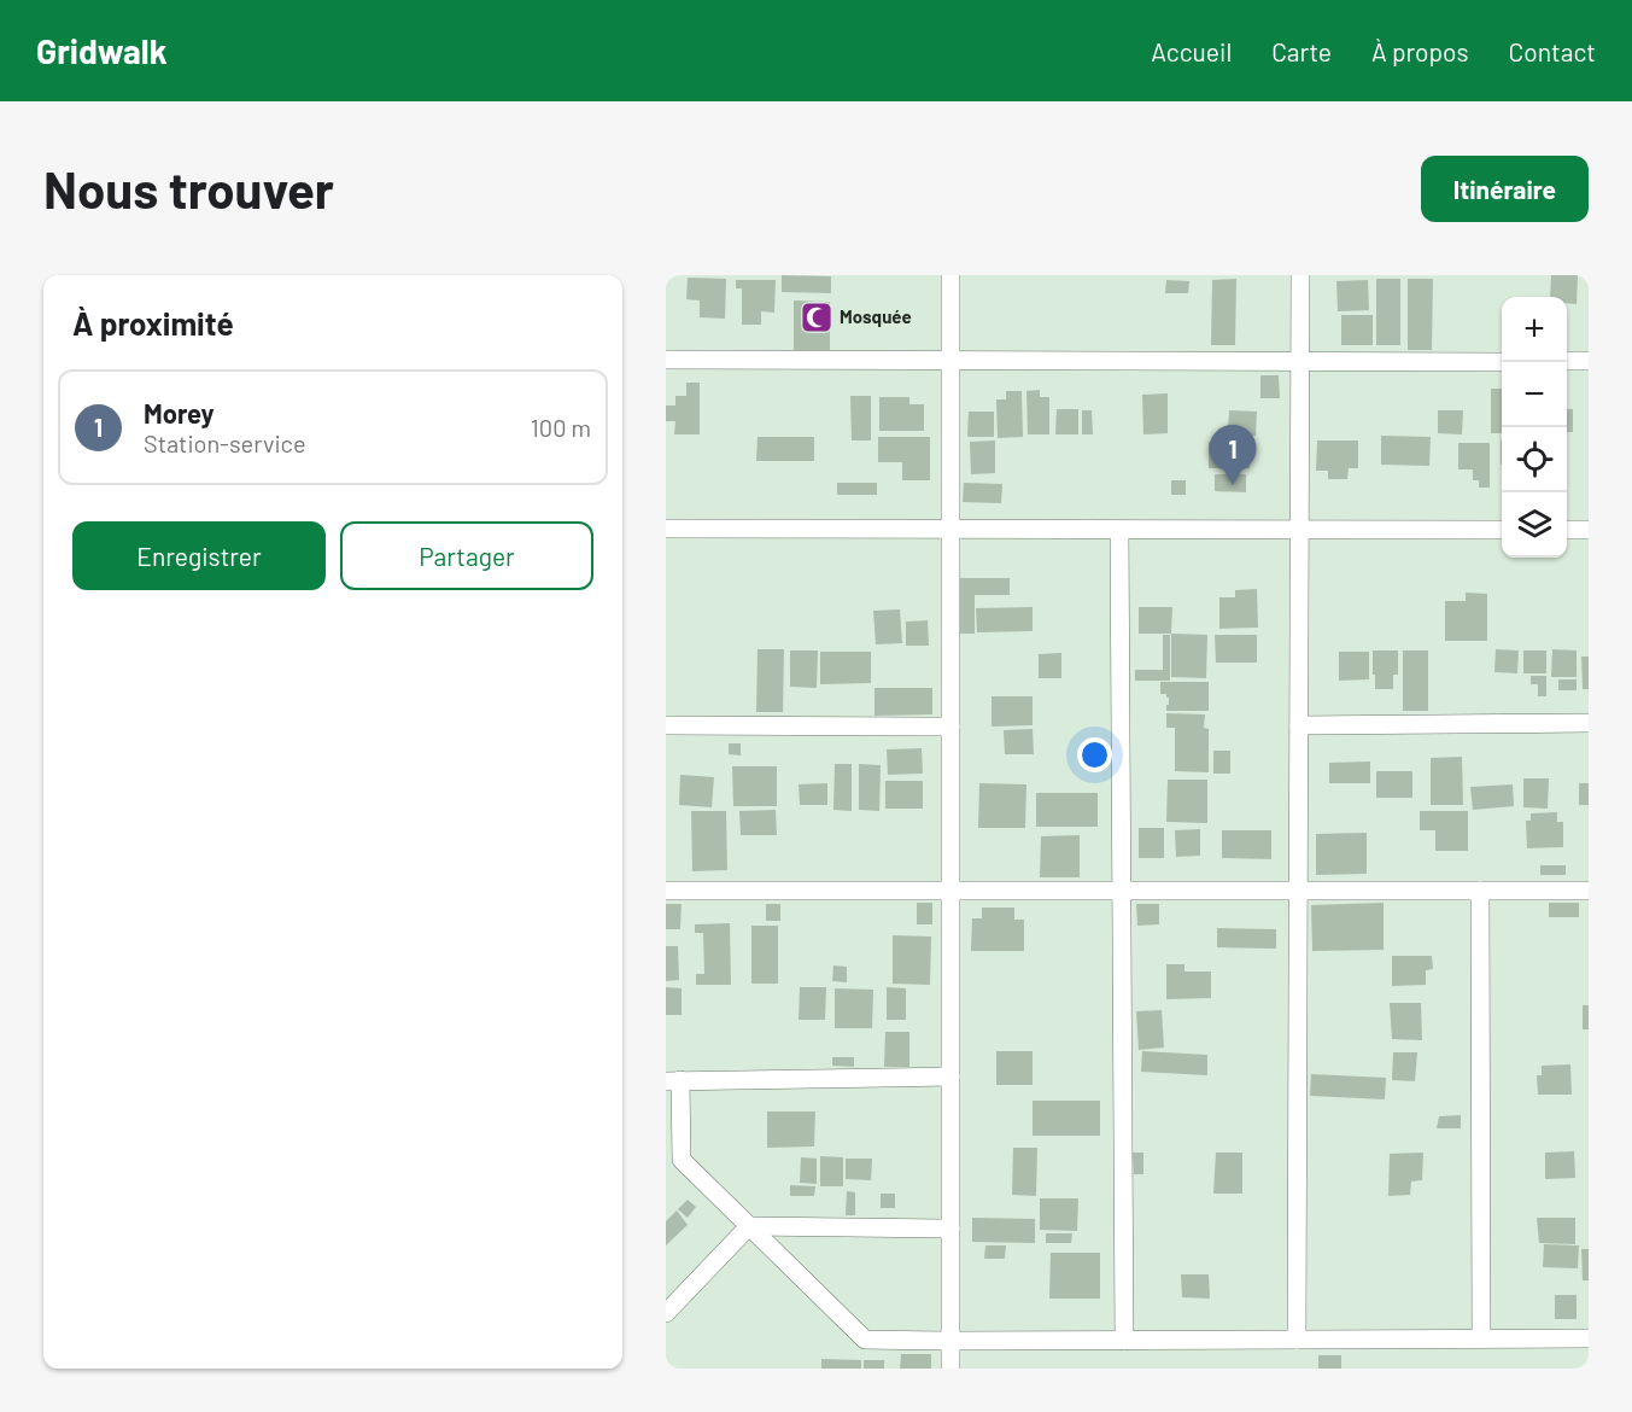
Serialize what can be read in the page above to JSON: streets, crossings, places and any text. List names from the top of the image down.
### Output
{
  "places": {
    "mosque": ["Mosquée"]
  },
  "page": {
    "header": "Gridwalk",
    "nav": [
      "Accueil",
      "Carte",
      "À propos",
      "Contact"
    ],
    "buttons": [
      "Itinéraire",
      ["Enregistrer", "Partager"]
    ],
    "title": "Nous trouver",
    "heading": "À proximité",
    "map_buttons": ["+", "−"],
    "list": [
      {
        "mark": "1",
        "name": "Morey",
        "note": "Station-service",
        "value": "100 m"
      }
    ],
    "pins": "1"
  }
}
